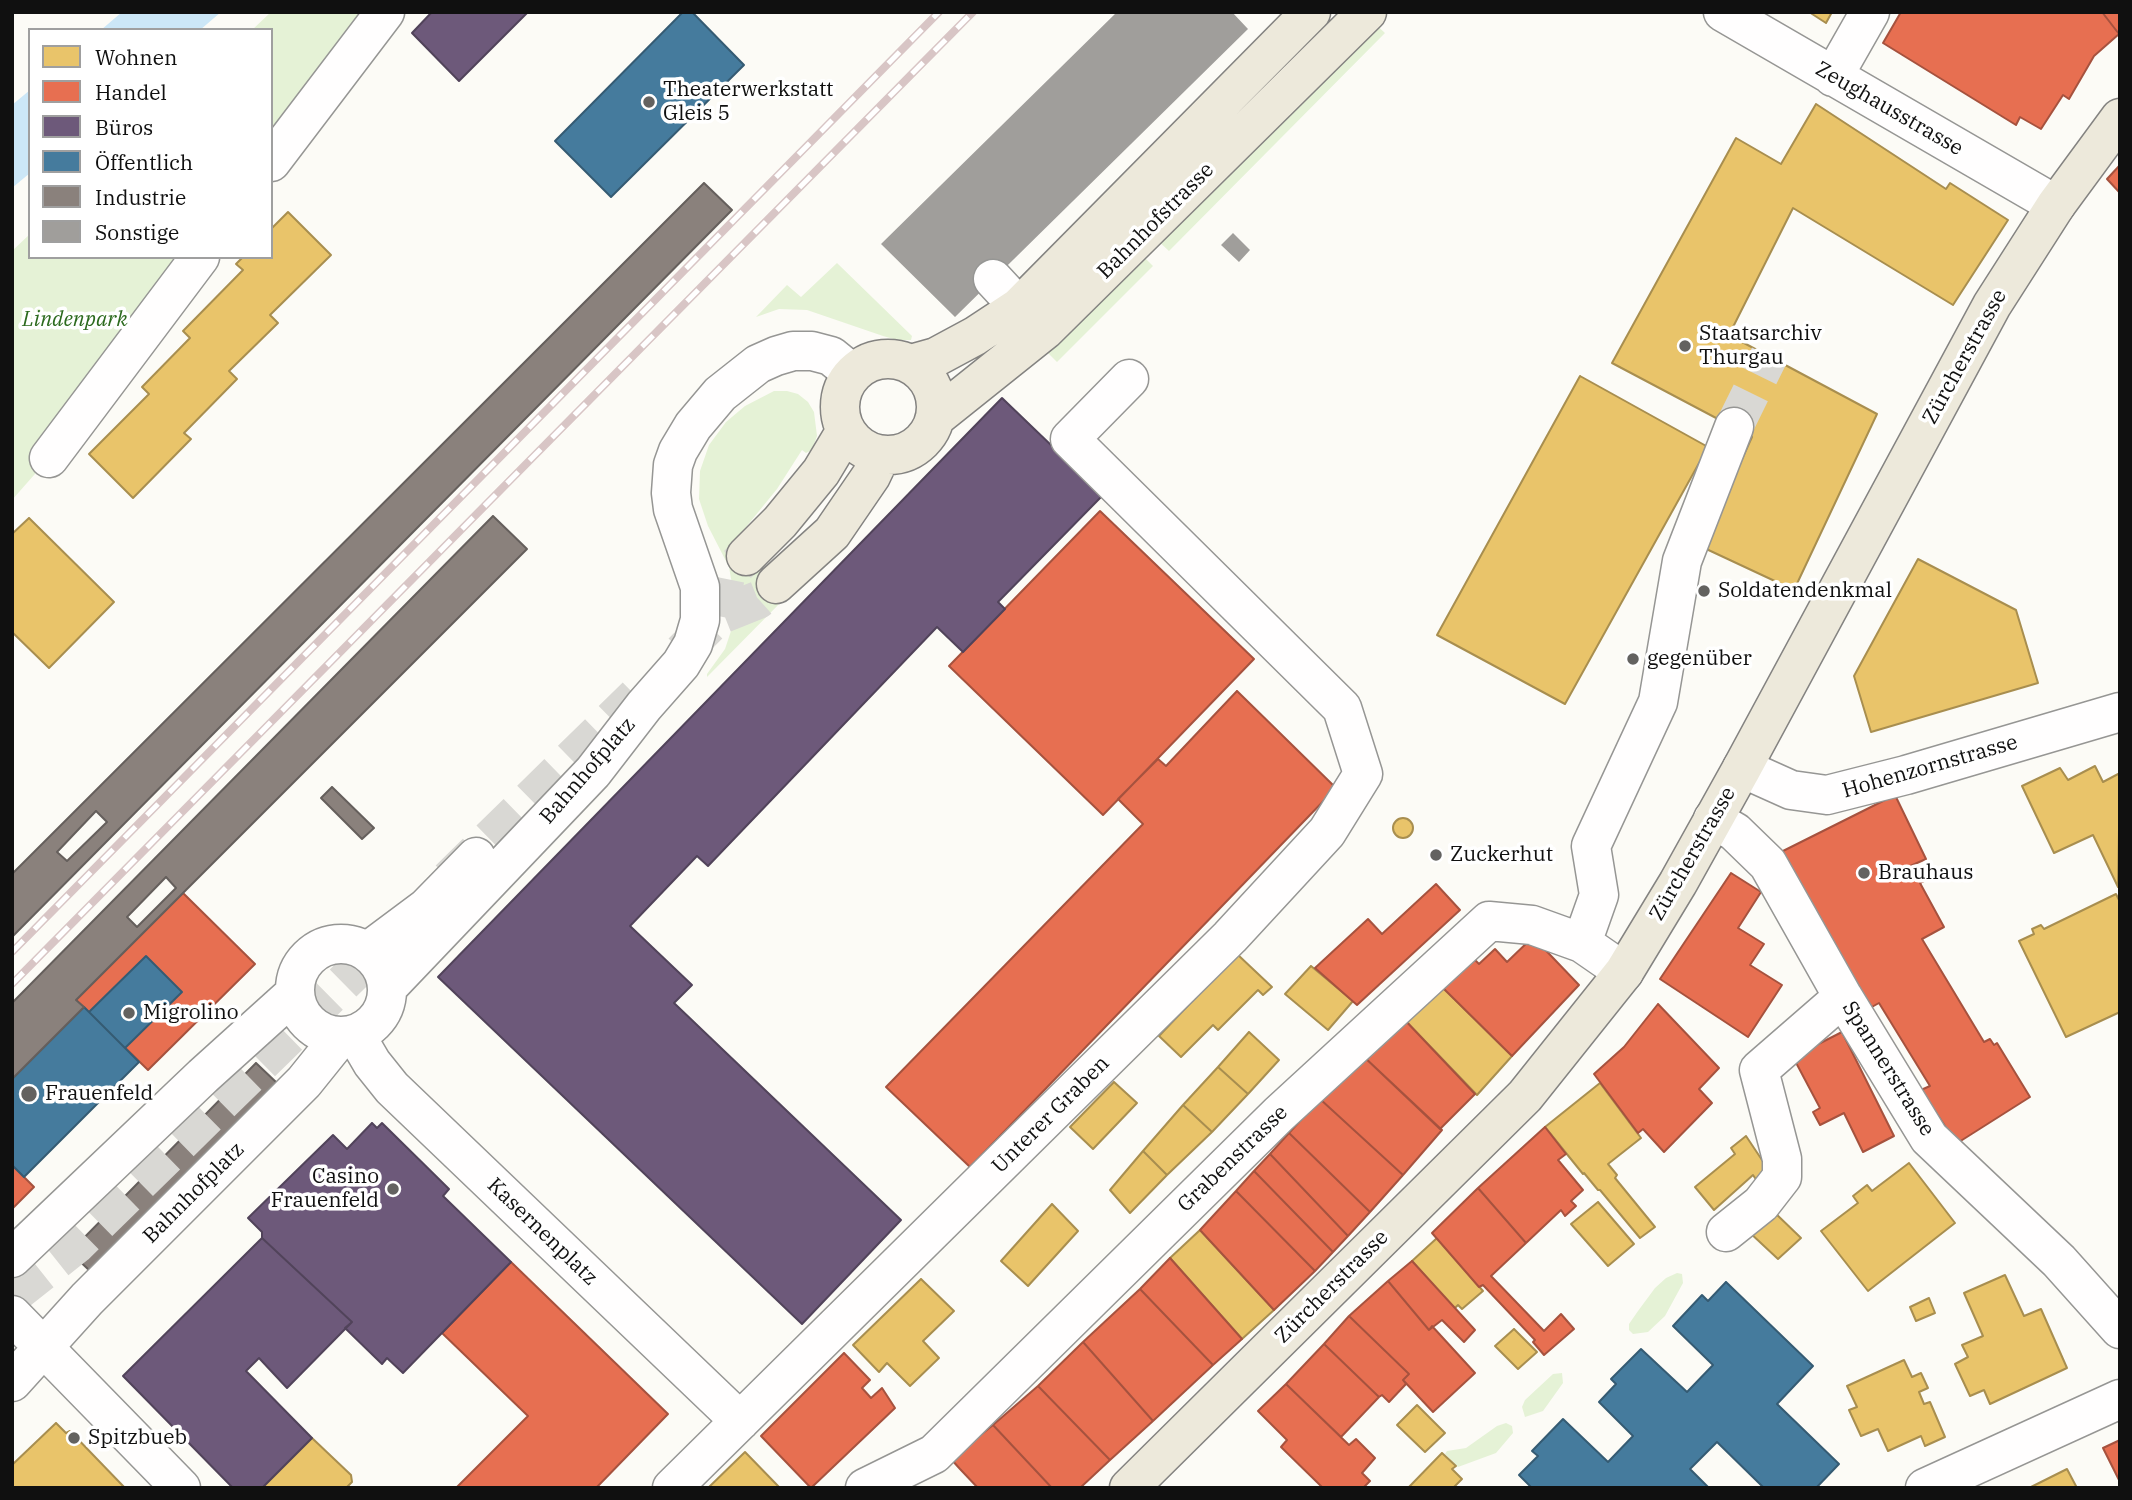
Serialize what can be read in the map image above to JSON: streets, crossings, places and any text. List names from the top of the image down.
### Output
{
  "streets": {
    "main road": ["Bahnhofstrasse", "Zürcherstrasse"],
    "street": [
      "Zeughausstrasse",
      "Hohenzornstrasse",
      "Bahnhofplatz",
      "Spannerstrasse",
      "Unterer Graben",
      "Grabenstrasse",
      "Kasernenplatz"
    ]
  },
  "crossings": [
    ["Zeughausstrasse", "Zürcherstrasse"],
    ["Bahnhofstrasse", "Bahnhofplatz"],
    ["Zürcherstrasse", "Hohenzornstrasse"],
    ["Zürcherstrasse", "Spannerstrasse"],
    ["Zürcherstrasse", "Grabenstrasse"],
    ["Bahnhofplatz", "Kasernenplatz"],
    ["Unterer Graben", "Kasernenplatz"]
  ],
  "parks": ["Lindenpark"],
  "places": [
    "Theaterwerkstatt Gleis 5",
    "Staatsarchiv Thurgau",
    "Soldatendenkmal",
    "gegenüber",
    "Zuckerhut",
    "Brauhaus",
    "Migrolino",
    "Frauenfeld",
    "Casino Frauenfeld",
    "Spitzbueb"
  ],
  "legend": [
    "Wohnen",
    "Handel",
    "Büros",
    "Öffentlich",
    "Industrie",
    "Sonstige"
  ]
}
